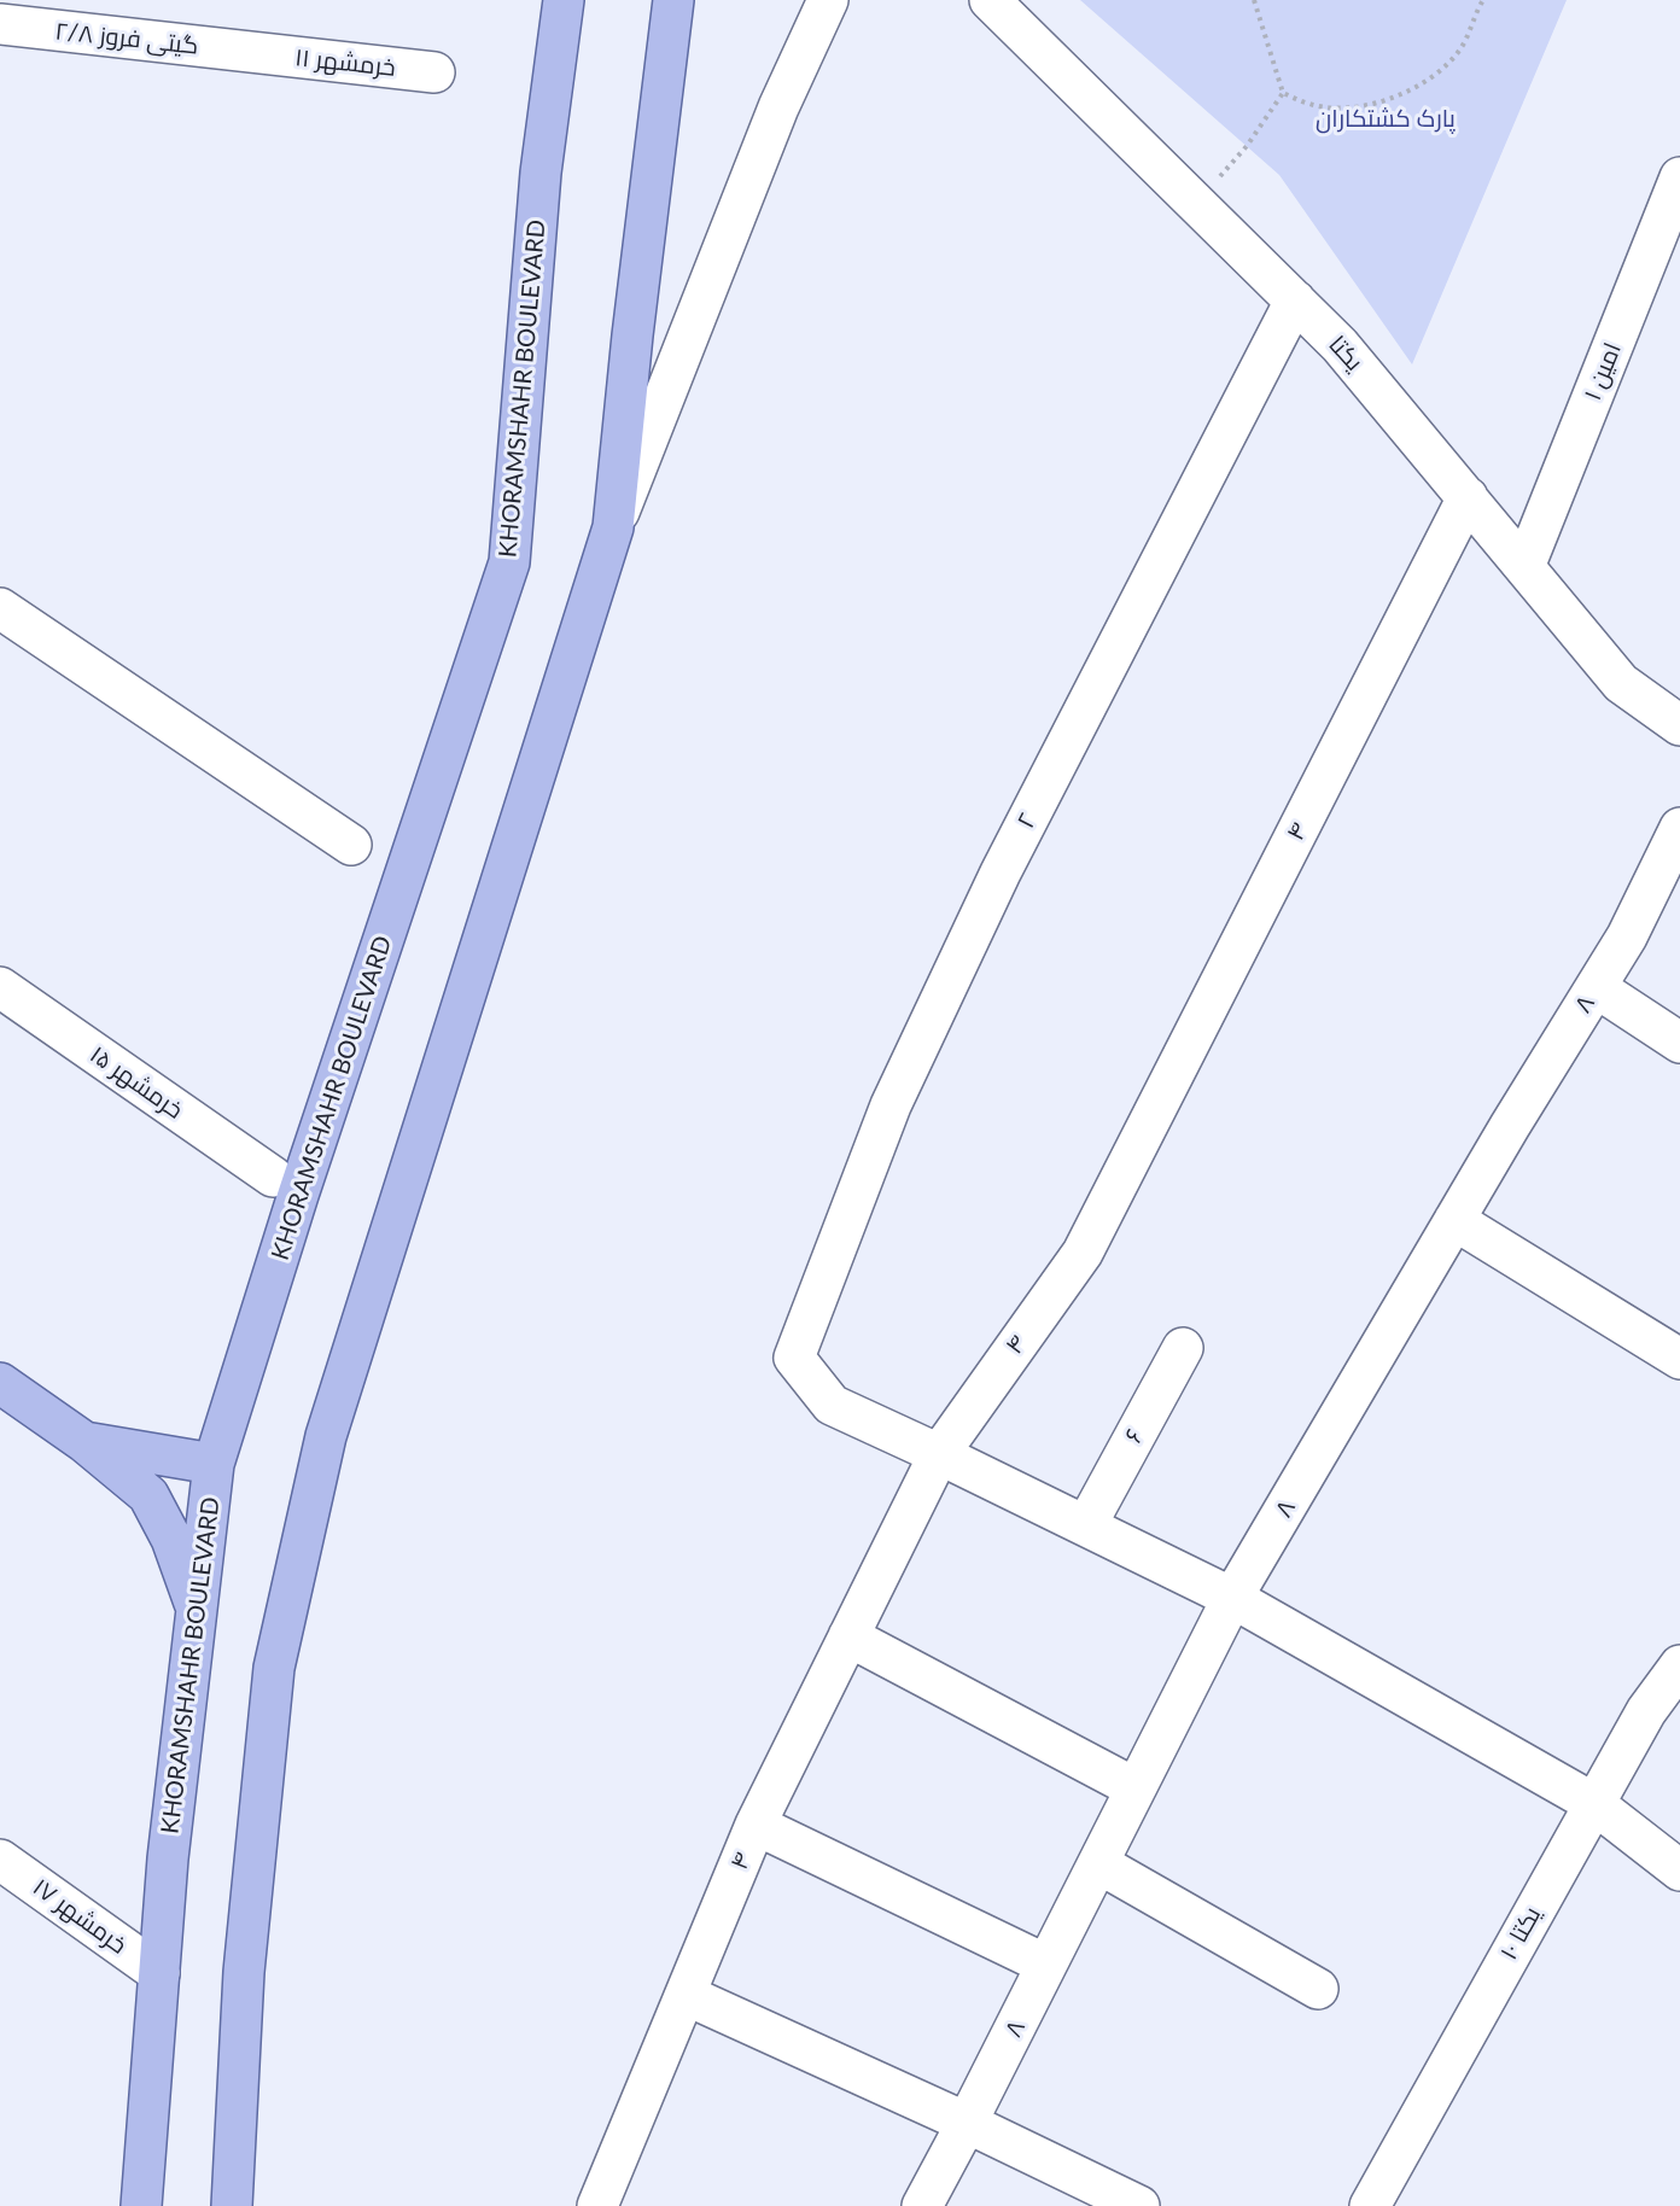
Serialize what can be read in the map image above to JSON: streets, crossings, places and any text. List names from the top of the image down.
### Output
{
  "streets": {
    "main road": ["KHORAMSHAHR BOULEVARD"],
    "street": [
      "گیتی فروز ۲/۸",
      "۱۱ خرمشهر",
      "یکتا",
      "امین ۱",
      "۲",
      "۴",
      "۸",
      "۱۵ خرمشهر",
      "۶",
      "۱۷ خرمشهر",
      "۱۰ یکتا"
    ]
  },
  "crossings": [
    ["گیتی فروز ۲/۸", "۱۱ خرمشهر"],
    ["یکتا", "امین ۱"],
    ["یکتا", "۲"],
    ["یکتا", "۴"],
    ["KHORAMSHAHR BOULEVARD", "۱۷ خرمشهر"],
    ["۲", "۴"]
  ],
  "parks": ["پارک کشتکاران"]
}
